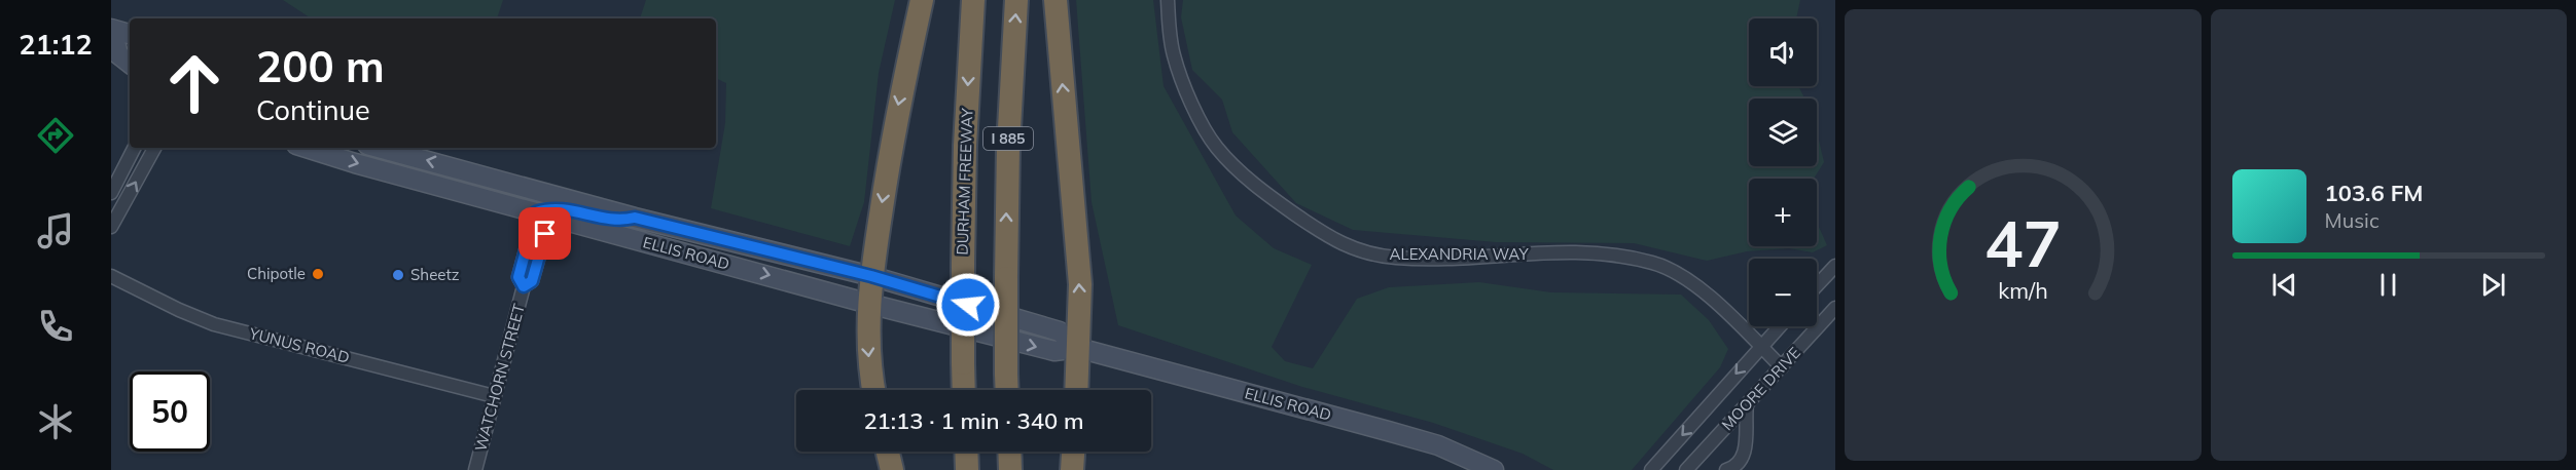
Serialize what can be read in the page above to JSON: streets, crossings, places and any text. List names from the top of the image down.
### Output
{
  "streets": {
    "highway": ["I 885", "DURHAM FREEWAY"],
    "main road": ["ELLIS ROAD"],
    "street": [
      "ALEXANDRIA WAY",
      "YUNUS ROAD",
      "WATCHORN STREET",
      "MOORE DRIVE"
    ]
  },
  "crossings": [
    ["ELLIS ROAD", "WATCHORN STREET"],
    ["ALEXANDRIA WAY", "MOORE DRIVE"],
    ["YUNUS ROAD", "WATCHORN STREET"]
  ],
  "places": ["Chipotle", "Sheetz"],
  "page": {
    "tabs": "21:12",
    "map_buttons": ["+", "−"],
    "turn": ["200 m", "Continue"],
    "song": ["103.6 FM", "Music"],
    "limit": "50",
    "trip": "21:13 · 1 min · 340 m",
    "gauge": ["47", "km/h"]
  }
}
